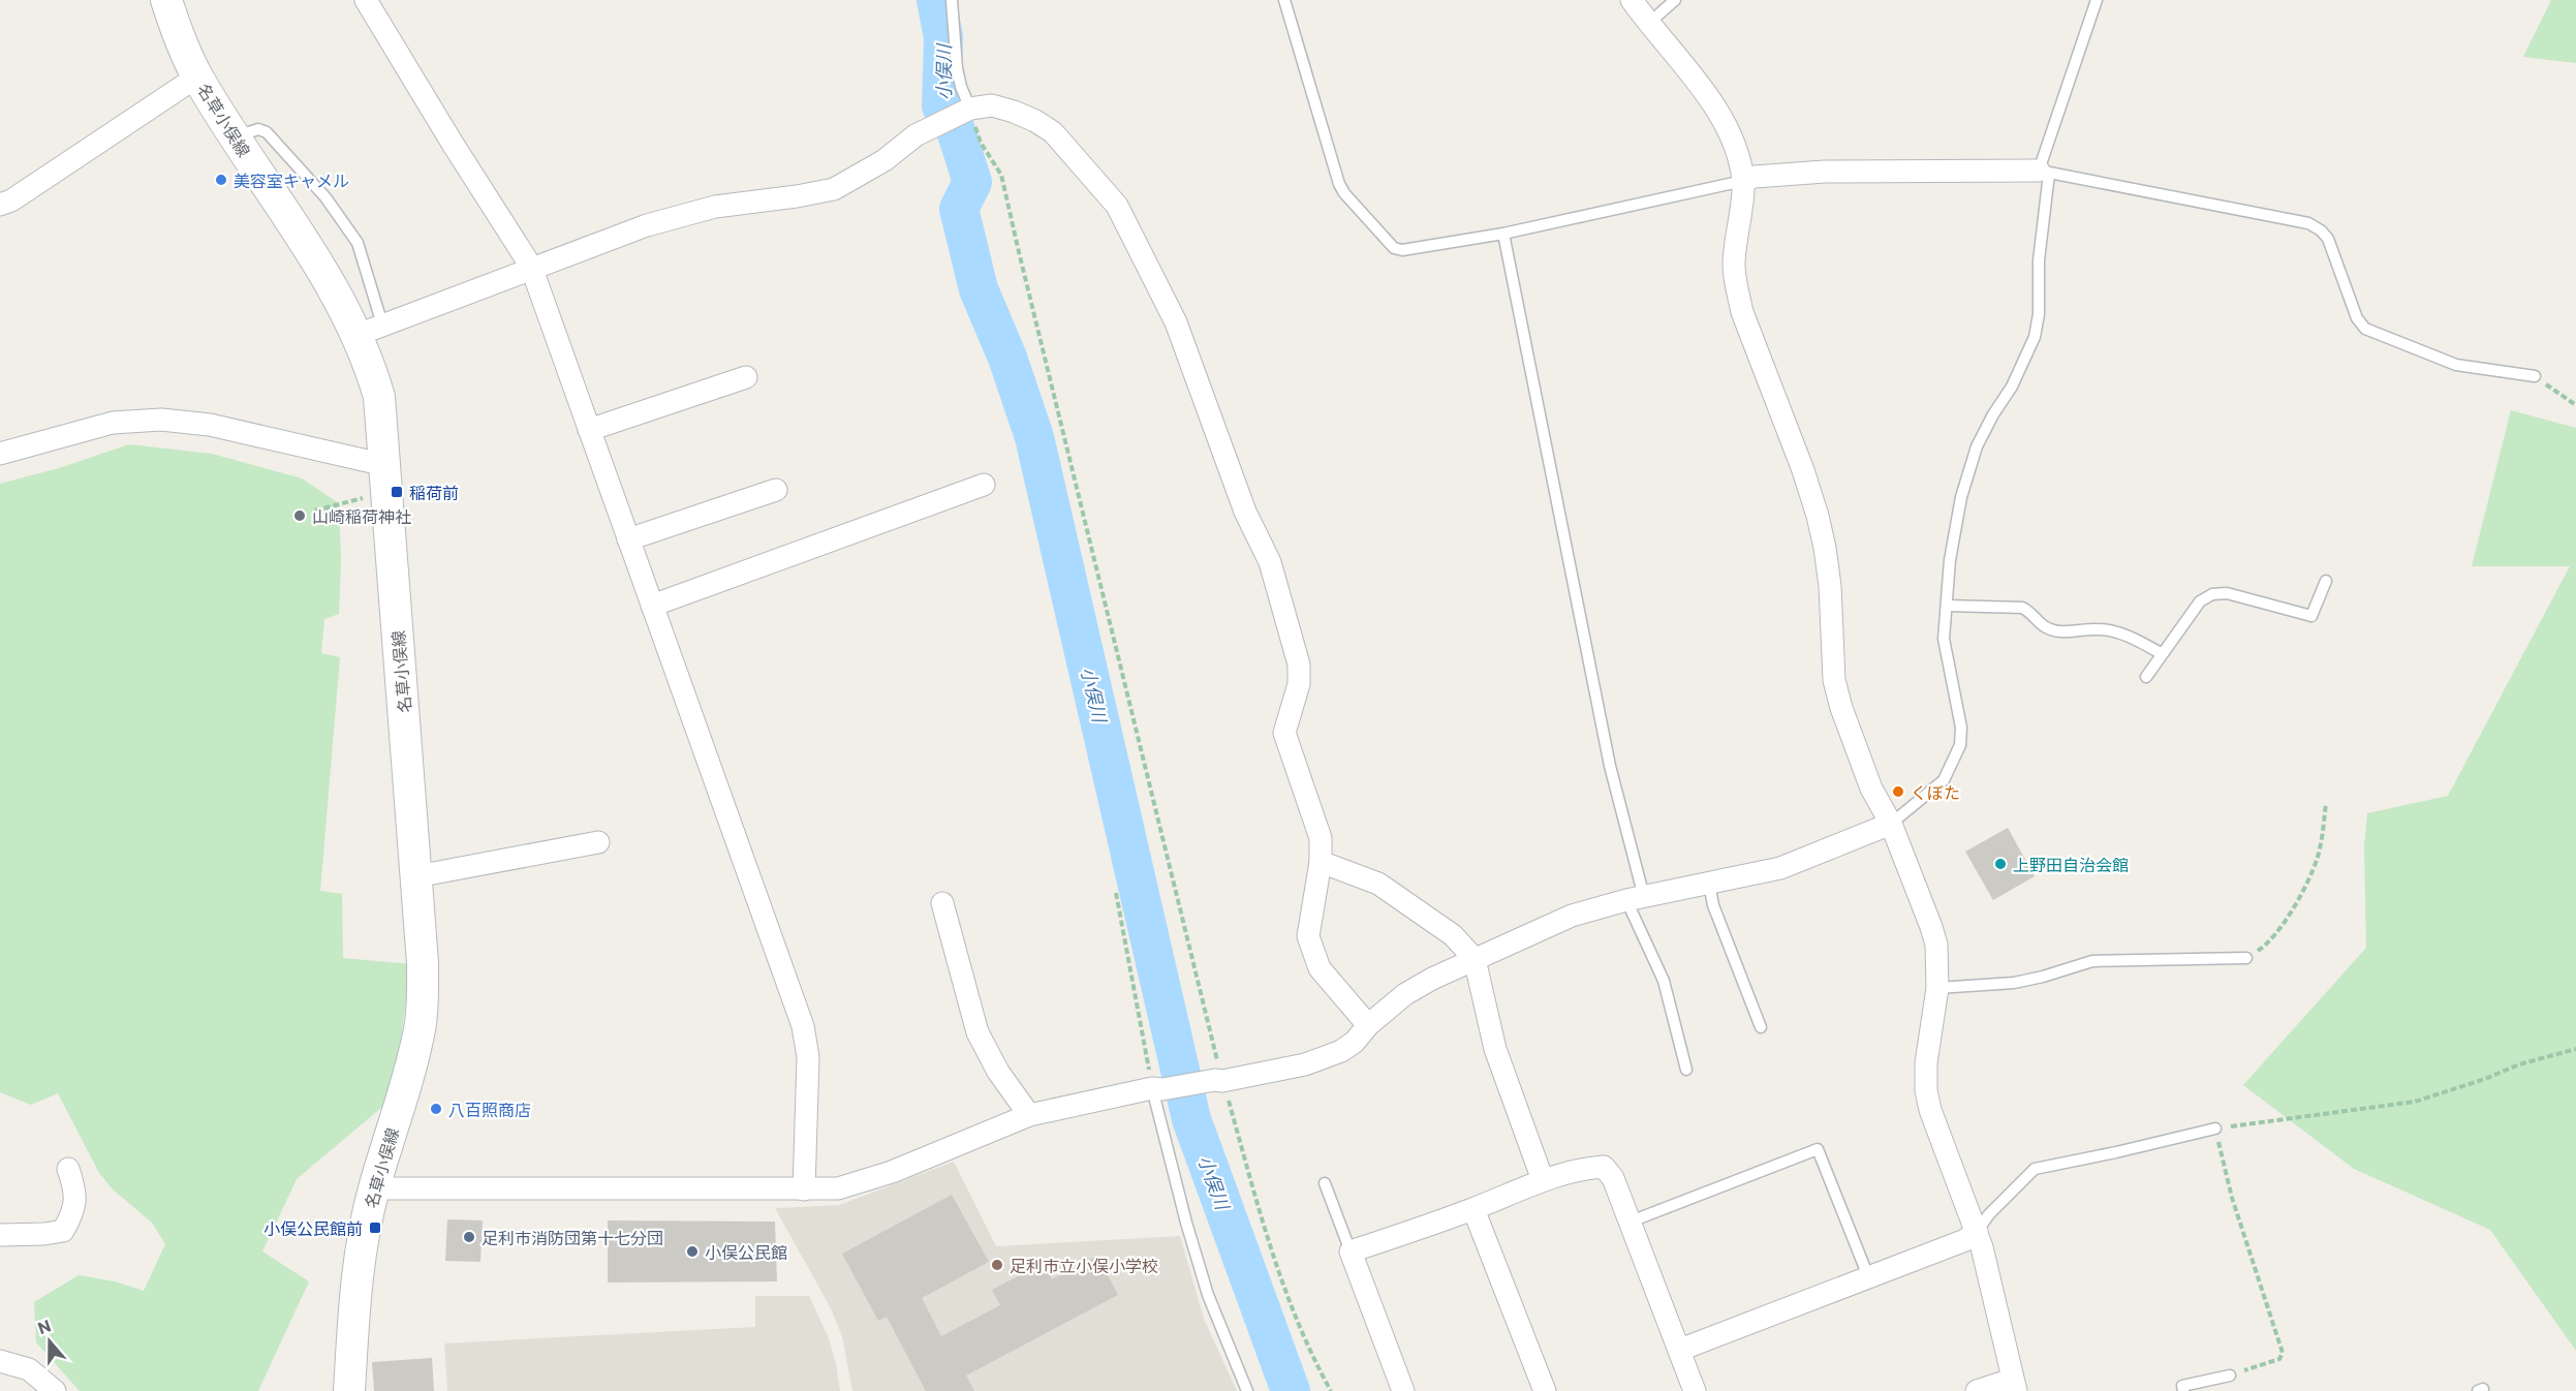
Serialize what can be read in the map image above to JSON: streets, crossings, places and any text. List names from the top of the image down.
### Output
{
  "streets": {
    "main road": ["名草小俣線"]
  },
  "water": ["小俣川"],
  "places": {
    "other": [
      "美容室キャメル",
      "山崎稲荷神社",
      "くぼた",
      "上野田自治会館",
      "八百照商店",
      "足利市消防団第十七分団",
      "小俣公民館",
      "足利市立小俣小学校"
    ],
    "transit": ["稲荷前", "小俣公民館前"]
  },
  "north": "top"
}
